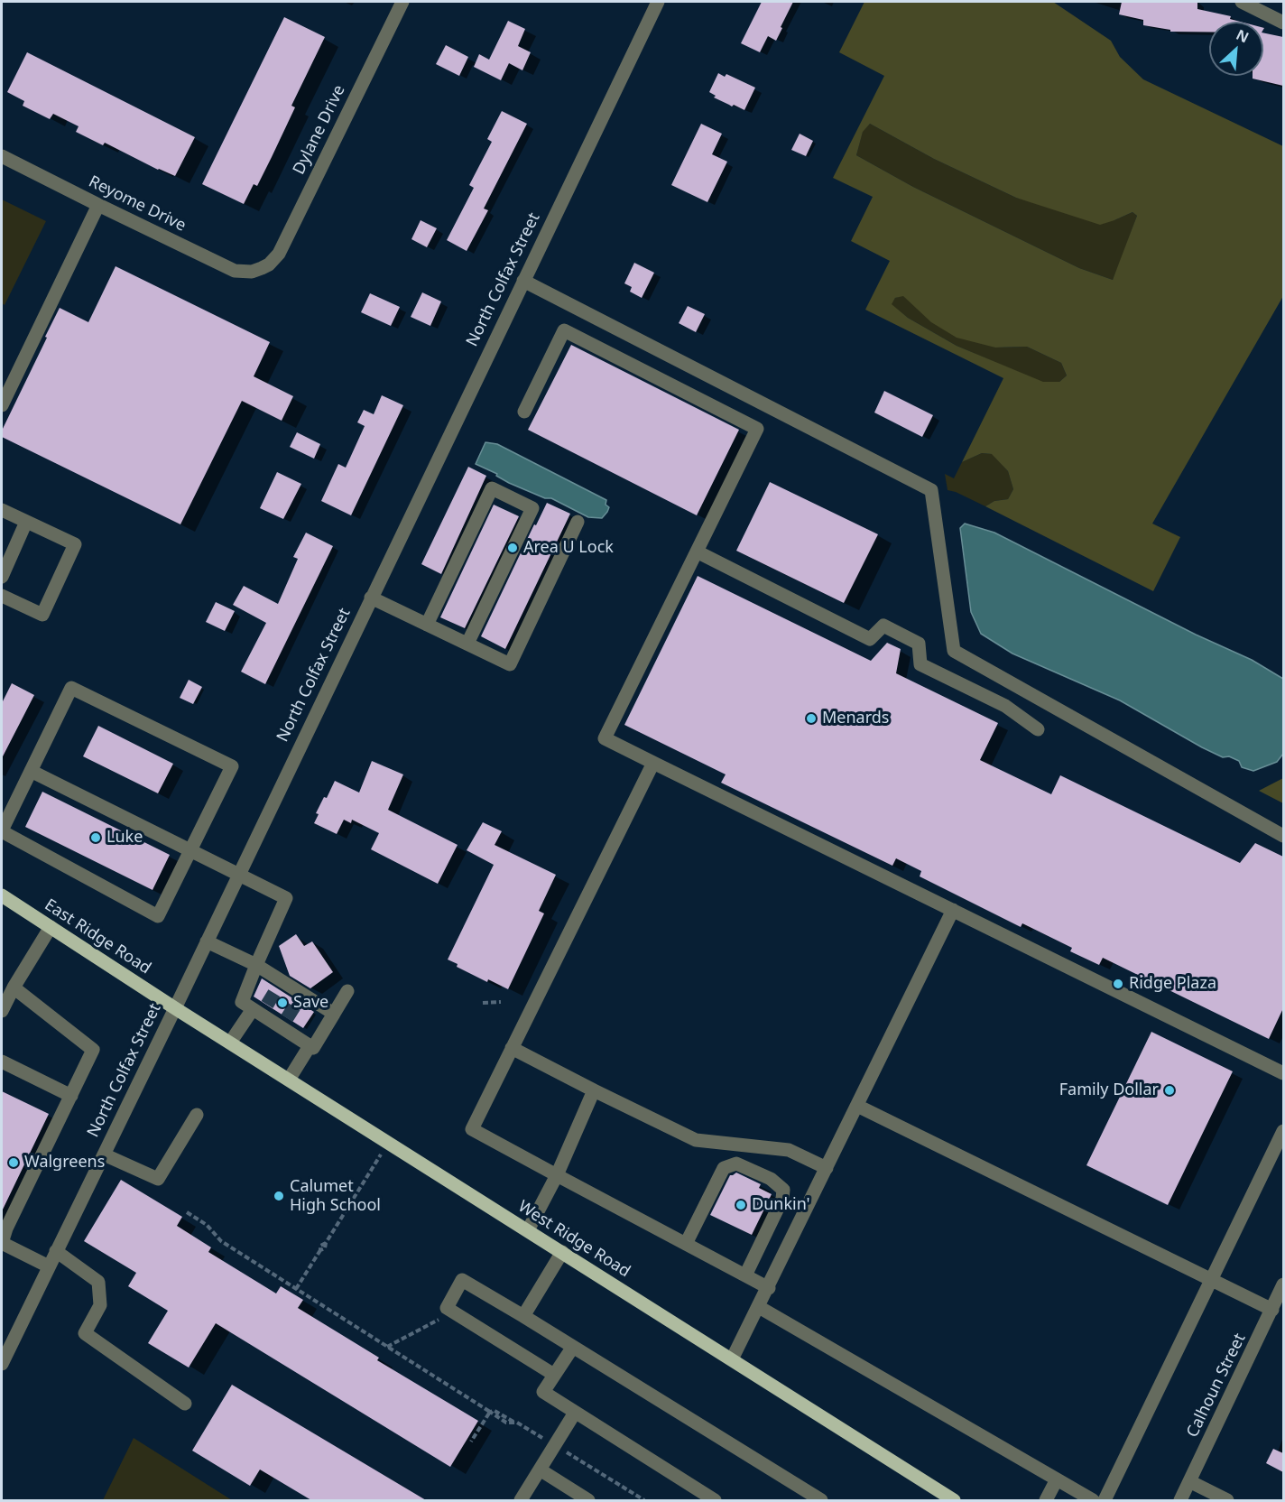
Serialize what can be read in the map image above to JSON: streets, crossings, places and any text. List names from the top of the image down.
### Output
{
  "streets": {
    "main road": ["East Ridge Road", "West Ridge Road"],
    "street": [
      "Dylane Drive",
      "Reyome Drive",
      "North Colfax Street",
      "Calhoun Street"
    ]
  },
  "crossings": [
    ["Dylane Drive", "Reyome Drive"],
    ["North Colfax Street", "East Ridge Road"],
    ["North Colfax Street", "West Ridge Road"],
    ["East Ridge Road", "West Ridge Road"]
  ],
  "places": [
    "Area U Lock",
    "Menards",
    "Luke",
    "Ridge Plaza",
    "Save",
    "Family Dollar",
    "Walgreens",
    "Calumet High School",
    "Dunkin'"
  ],
  "north": "top right"
}
